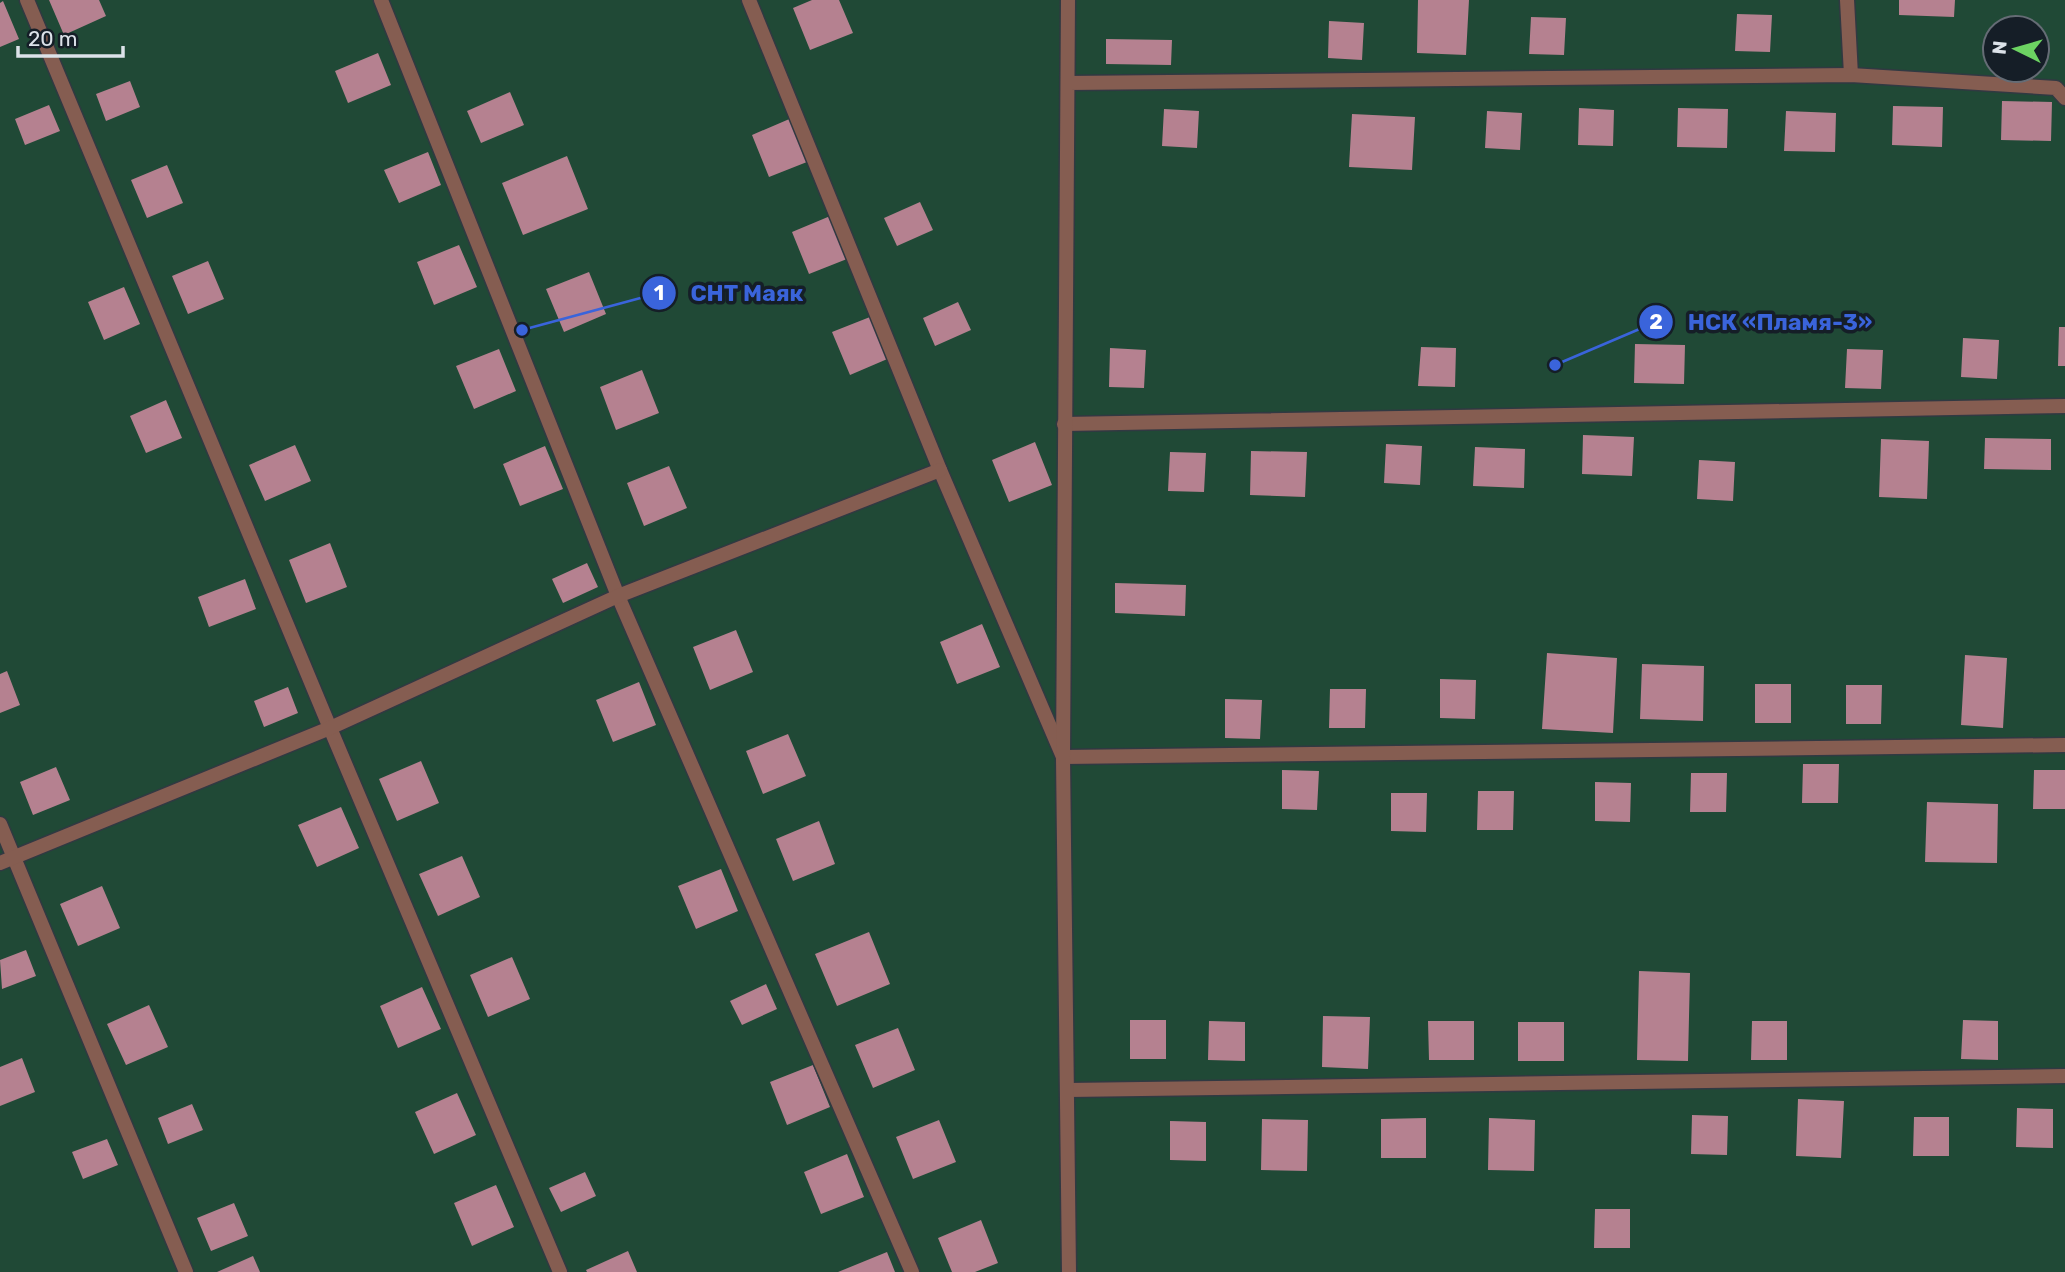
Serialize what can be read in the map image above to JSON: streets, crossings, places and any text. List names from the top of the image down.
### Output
{
  "places": ["СНТ Маяк", "НСК «Пламя-3»"],
  "scale_bar": "20 m",
  "north": "left"
}
